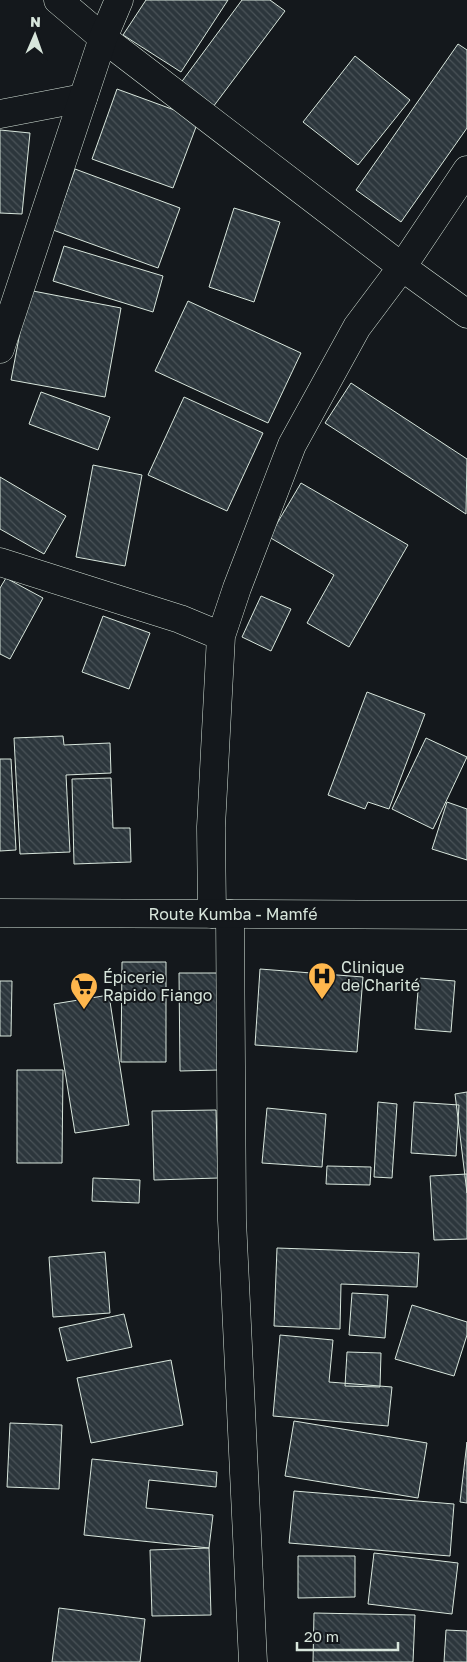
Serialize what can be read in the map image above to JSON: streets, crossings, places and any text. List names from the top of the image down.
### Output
{
  "streets": {
    "main road": ["Route Kumba - Mamfé"]
  },
  "places": {
    "hospital": ["Clinique de Charité"],
    "supermarket": ["Épicerie Rapido Fiango"]
  },
  "scale_bar": "20 m",
  "north": "top"
}
